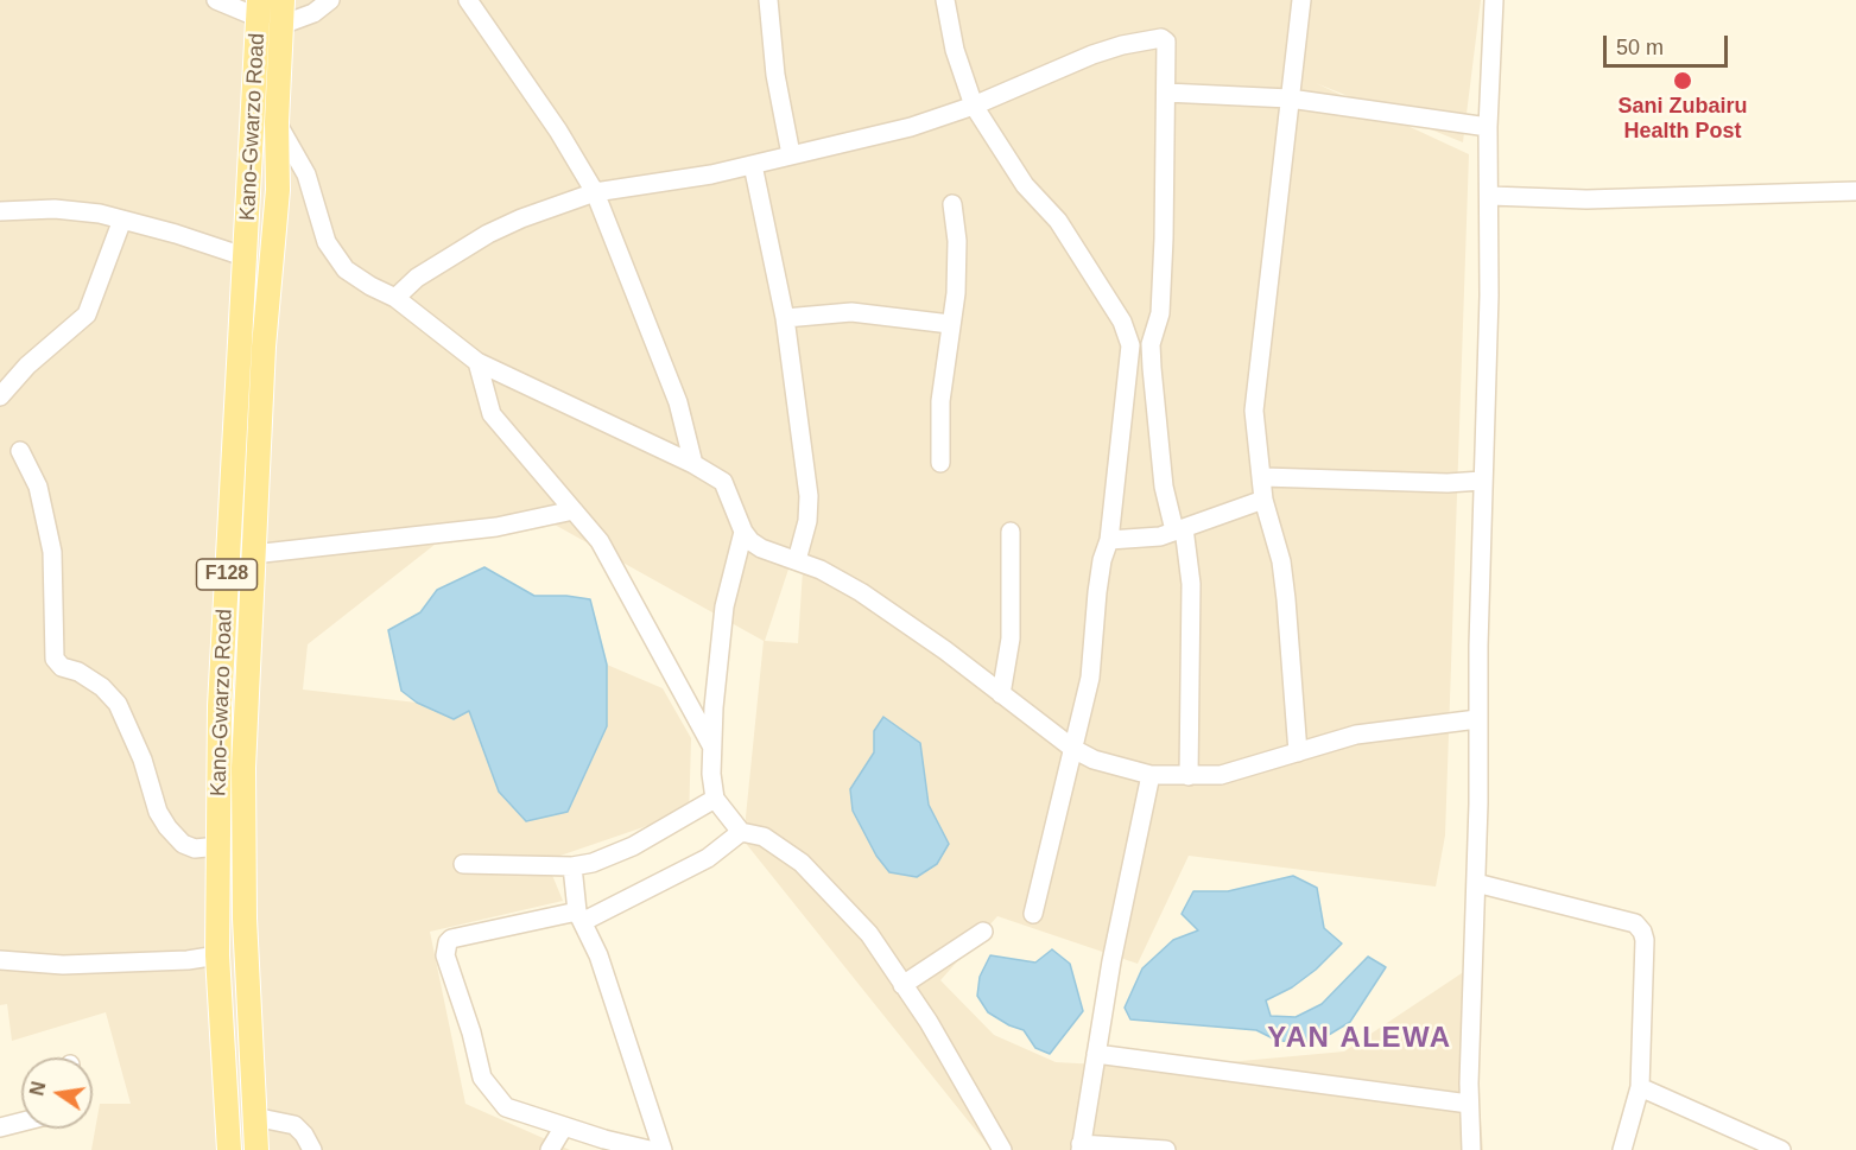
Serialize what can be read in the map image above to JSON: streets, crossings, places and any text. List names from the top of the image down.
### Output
{
  "streets": {
    "main road": ["Kano-Gwarzo Road", "F128"]
  },
  "districts": ["YAN ALEWA"],
  "places": ["Sani Zubairu Health Post"],
  "scale_bar": "50 m",
  "north": "left"
}
